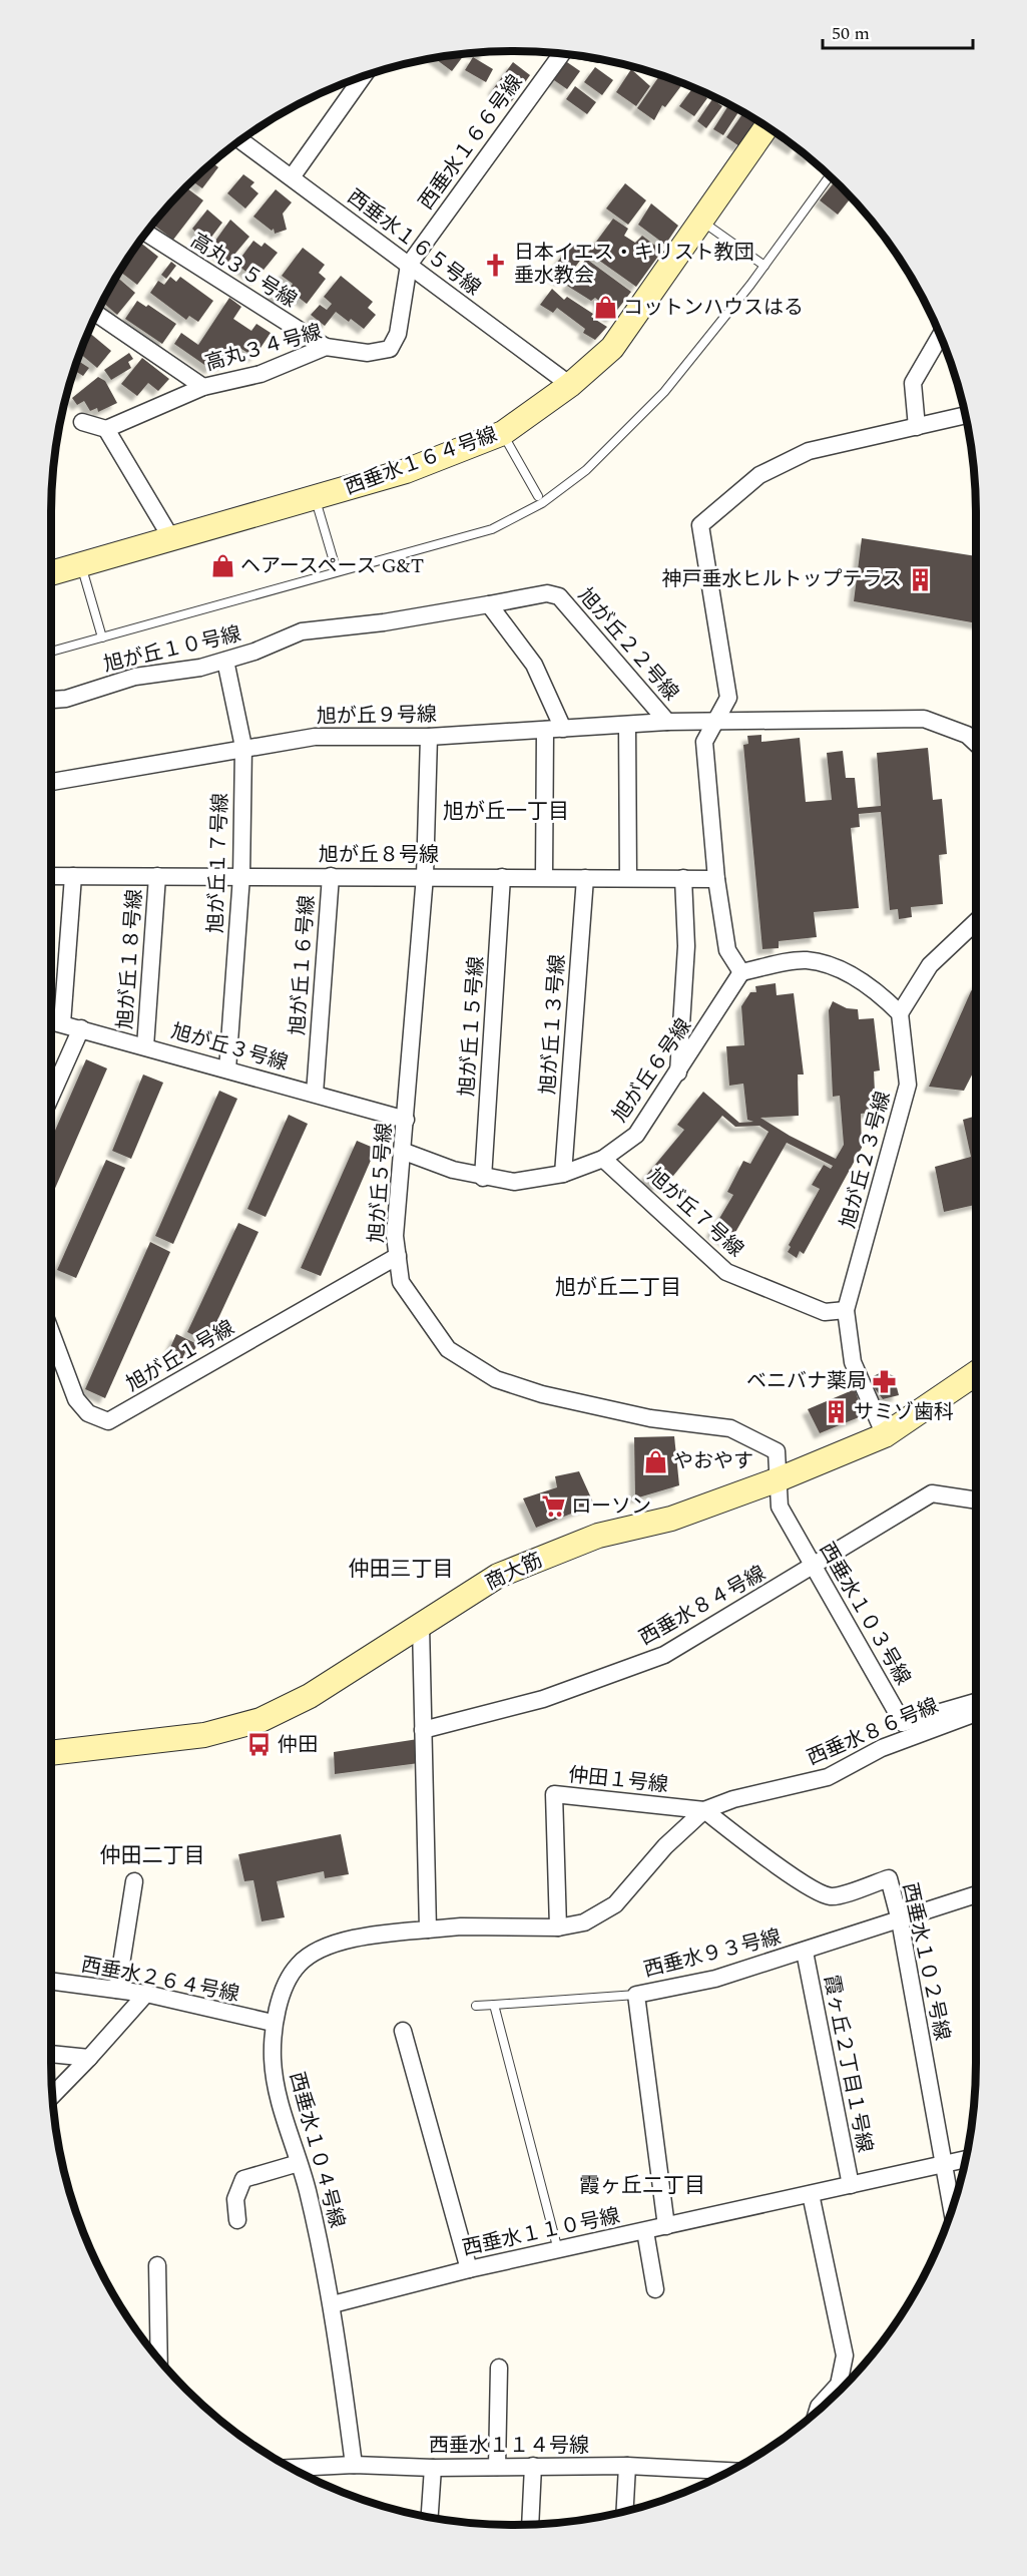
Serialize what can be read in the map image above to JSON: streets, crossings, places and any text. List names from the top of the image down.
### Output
{
  "streets": {
    "street": [
      "西垂水１６６号線",
      "西垂水１６５号線",
      "高丸３５号線",
      "高丸３４号線",
      "西垂水１６４号線",
      "旭が丘２２号線",
      "旭が丘１０号線",
      "旭が丘９号線",
      "旭が丘８号線",
      "旭が丘１７号線",
      "旭が丘１８号線",
      "旭が丘１６号線",
      "旭が丘１３号線",
      "旭が丘１５号線",
      "旭が丘３号線",
      "旭が丘６号線",
      "旭が丘２３号線",
      "旭が丘５号線",
      "旭が丘７号線",
      "旭が丘１号線",
      "商大筋",
      "西垂水８４号線",
      "西垂水１０３号線",
      "西垂水８６号線",
      "仲田１号線",
      "西垂水９３号線",
      "西垂水１０２号線",
      "西垂水２６４号線",
      "霞ヶ丘２丁目１号線",
      "西垂水１０４号線",
      "西垂水１１０号線",
      "西垂水１１４号線"
    ]
  },
  "crossings": [
    ["西垂水１６６号線", "西垂水１６５号線"],
    ["西垂水１６６号線", "高丸３４号線"],
    ["西垂水１６５号線", "高丸３４号線"],
    ["西垂水１６５号線", "西垂水１６４号線"],
    ["高丸３５号線", "高丸３４号線"],
    ["旭が丘２２号線", "旭が丘１０号線"],
    ["旭が丘２２号線", "旭が丘９号線"],
    ["旭が丘１０号線", "旭が丘１７号線"],
    ["旭が丘９号線", "旭が丘１７号線"],
    ["旭が丘９号線", "旭が丘５号線"],
    ["旭が丘８号線", "旭が丘１７号線"],
    ["旭が丘８号線", "旭が丘１８号線"],
    ["旭が丘８号線", "旭が丘１６号線"],
    ["旭が丘８号線", "旭が丘１３号線"],
    ["旭が丘８号線", "旭が丘１５号線"],
    ["旭が丘８号線", "旭が丘５号線"],
    ["旭が丘１７号線", "旭が丘３号線"],
    ["旭が丘１８号線", "旭が丘３号線"],
    ["旭が丘１６号線", "旭が丘３号線"],
    ["旭が丘１３号線", "旭が丘６号線"],
    ["旭が丘１５号線", "旭が丘６号線"],
    ["旭が丘３号線", "旭が丘５号線"],
    ["旭が丘６号線", "旭が丘５号線"],
    ["旭が丘６号線", "旭が丘７号線"],
    ["旭が丘２３号線", "旭が丘７号線"],
    ["旭が丘５号線", "旭が丘１号線"],
    ["旭が丘５号線", "商大筋"],
    ["旭が丘５号線", "西垂水１０３号線"],
    ["商大筋", "西垂水１０３号線"],
    ["西垂水８４号線", "西垂水１０３号線"],
    ["西垂水８６号線", "仲田１号線"],
    ["西垂水８６号線", "西垂水１０２号線"],
    ["西垂水８６号線", "西垂水１０４号線"],
    ["仲田１号線", "西垂水１０２号線"],
    ["西垂水９３号線", "西垂水１０２号線"],
    ["西垂水９３号線", "霞ヶ丘２丁目１号線"],
    ["西垂水９３号線", "西垂水１１０号線"],
    ["西垂水１０２号線", "西垂水１１０号線"],
    ["西垂水２６４号線", "西垂水１０４号線"],
    ["霞ヶ丘２丁目１号線", "西垂水１１０号線"],
    ["西垂水１０４号線", "西垂水１１０号線"],
    ["西垂水１０４号線", "西垂水１１４号線"]
  ],
  "districts": [
    "旭が丘一丁目",
    "旭が丘二丁目",
    "仲田三丁目",
    "仲田二丁目",
    "霞ヶ丘二丁目"
  ],
  "places": {
    "church": ["日本イエス・キリスト教団 垂水教会"],
    "shop": ["コットンハウスはる", "ヘアースペース G&T", "やおやす"],
    "building": ["神戸垂水ヒルトップテラス", "サミゾ歯科"],
    "pharmacy": ["ベニバナ薬局"],
    "supermarket": ["ローソン"],
    "bus stop": ["仲田"]
  },
  "scale_bar": "50 m"
}
